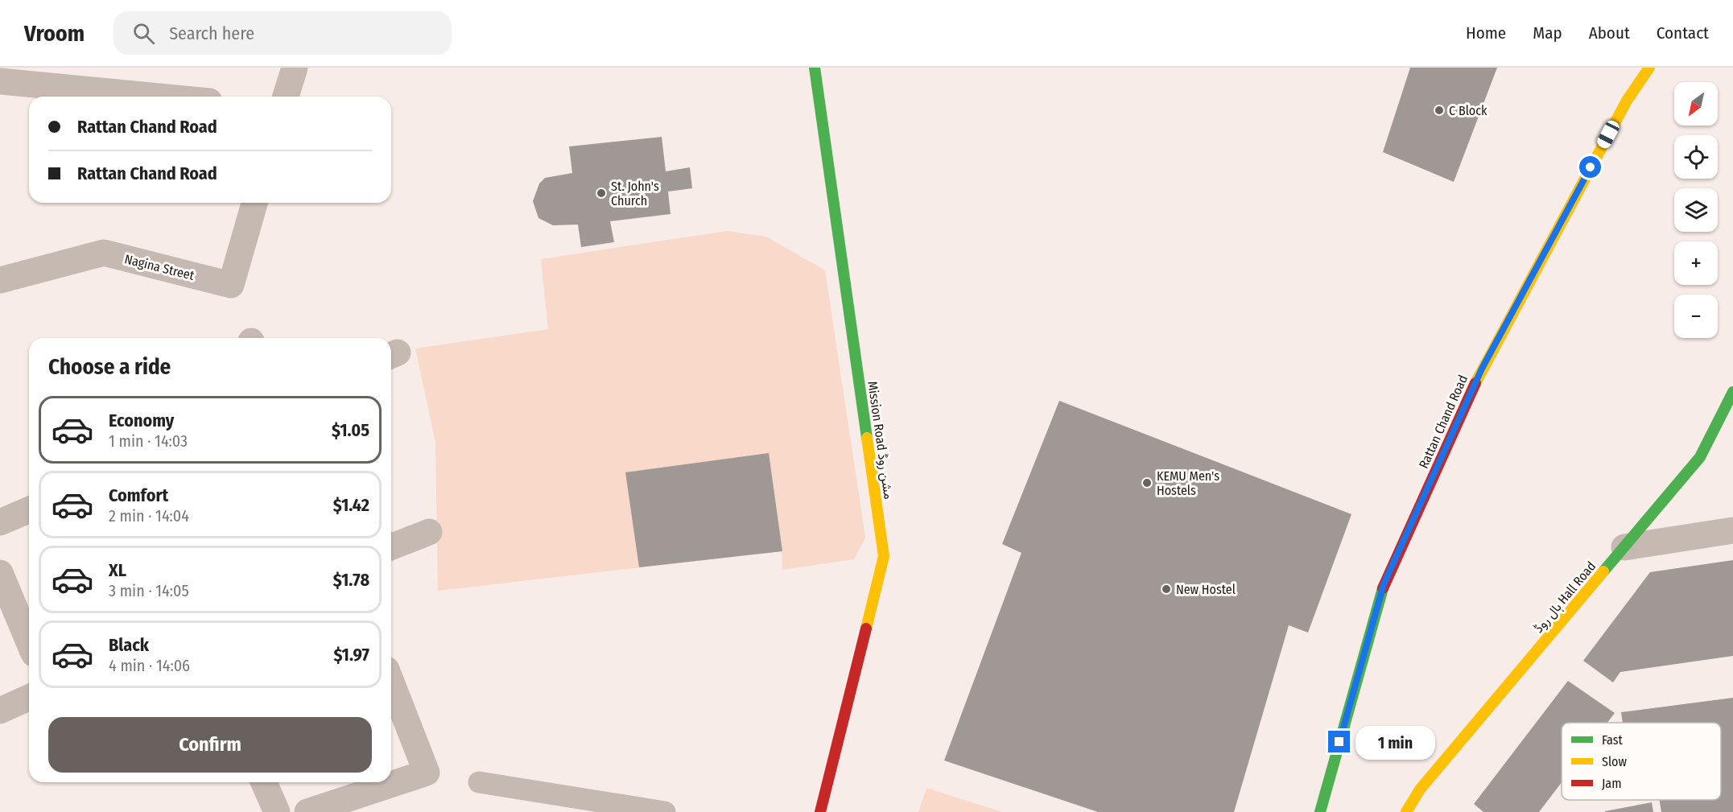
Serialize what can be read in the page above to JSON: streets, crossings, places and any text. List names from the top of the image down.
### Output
{
  "streets": {
    "street": [
      "Nagina Street",
      "Rattan Chand Road",
      "Mission Road مشن روڈ",
      "ہال روڈ Hall Road"
    ]
  },
  "places": [
    "C Block",
    "St. John's Church",
    "KEMU Men's Hostels",
    "New Hostel"
  ],
  "legend": ["Fast", "Slow", "Jam"],
  "north": "bottom left",
  "page": {
    "header": "Vroom",
    "search": "Search here",
    "nav": [
      "Home",
      "Map",
      "About",
      "Contact"
    ],
    "map_buttons": ["+", "−"],
    "banner": ["Rattan Chand Road", "Rattan Chand Road"],
    "heading": "Choose a ride",
    "list": [
      {
        "name": "Economy",
        "note": "1 min · 14:03",
        "value": "$1.05"
      },
      {
        "name": "Comfort",
        "note": "2 min · 14:04",
        "value": "$1.42"
      },
      {
        "name": "XL",
        "note": "3 min · 14:05",
        "value": "$1.78"
      },
      {
        "name": "Black",
        "note": "4 min · 14:06",
        "value": "$1.97"
      }
    ],
    "buttons": "Confirm",
    "bubble": "1 min"
  }
}
